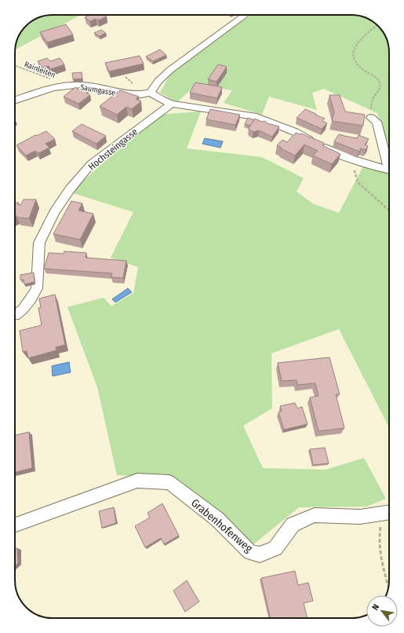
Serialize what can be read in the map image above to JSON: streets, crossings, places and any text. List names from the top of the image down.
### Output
{
  "streets": {
    "street": ["Saumgasse", "Hochsteingasse", "Grabenhofenweg"],
    "path": ["Rainleiten"]
  },
  "crossings": [
    ["Rainleiten", "Saumgasse"]
  ],
  "north": "top left"
}
